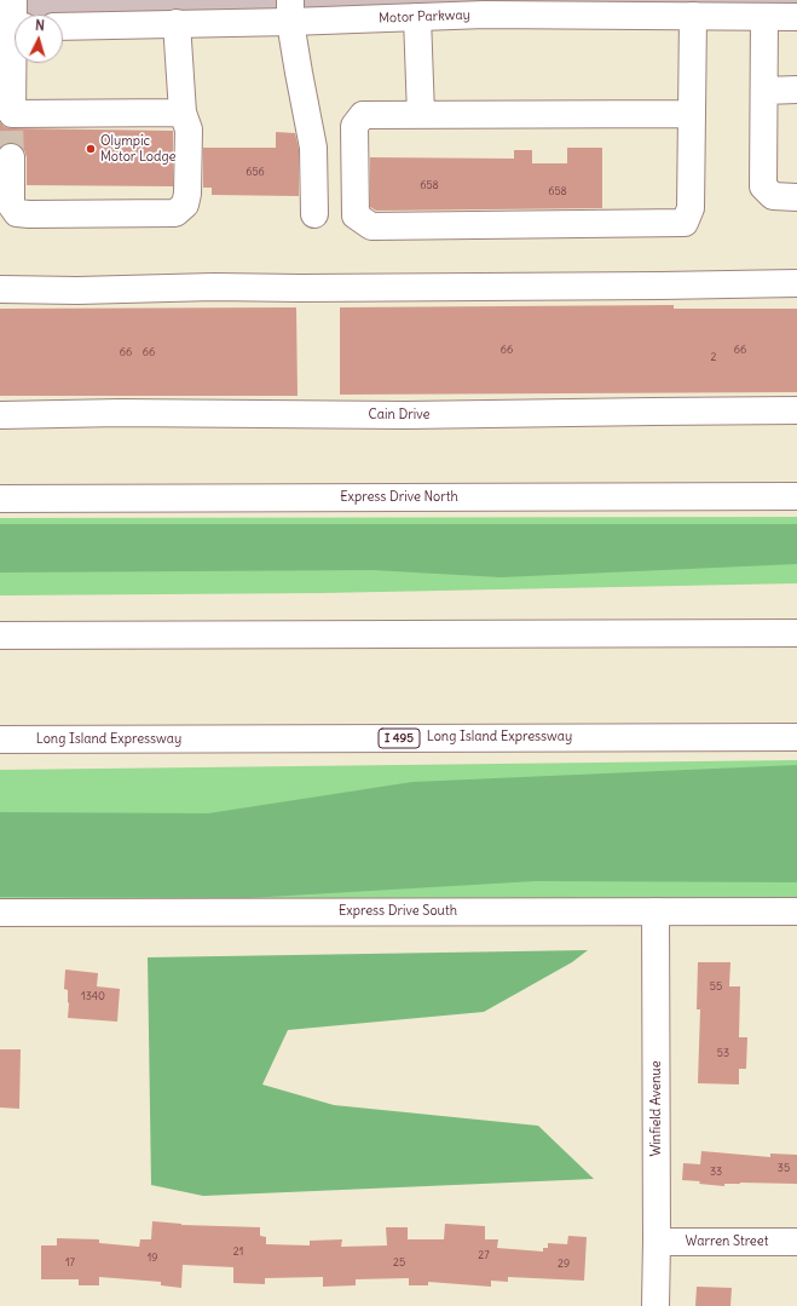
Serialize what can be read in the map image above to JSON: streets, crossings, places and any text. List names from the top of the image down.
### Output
{
  "streets": {
    "main road": [
      "Motor Parkway",
      "Cain Drive",
      "Express Drive North",
      "Long Island Expressway",
      "I 495",
      "Express Drive South",
      "Winfield Avenue",
      "Warren Street"
    ]
  },
  "crossings": [
    ["Express Drive South", "Winfield Avenue"],
    ["Winfield Avenue", "Warren Street"]
  ],
  "places": ["Olympic Motor Lodge"],
  "house_numbers": [
    "656",
    "658",
    "658",
    "66",
    "66",
    "66",
    "66",
    "2",
    "55",
    "1340",
    "53",
    "35",
    "33",
    "21",
    "27",
    "19",
    "17",
    "25",
    "29"
  ],
  "north": "top"
}
